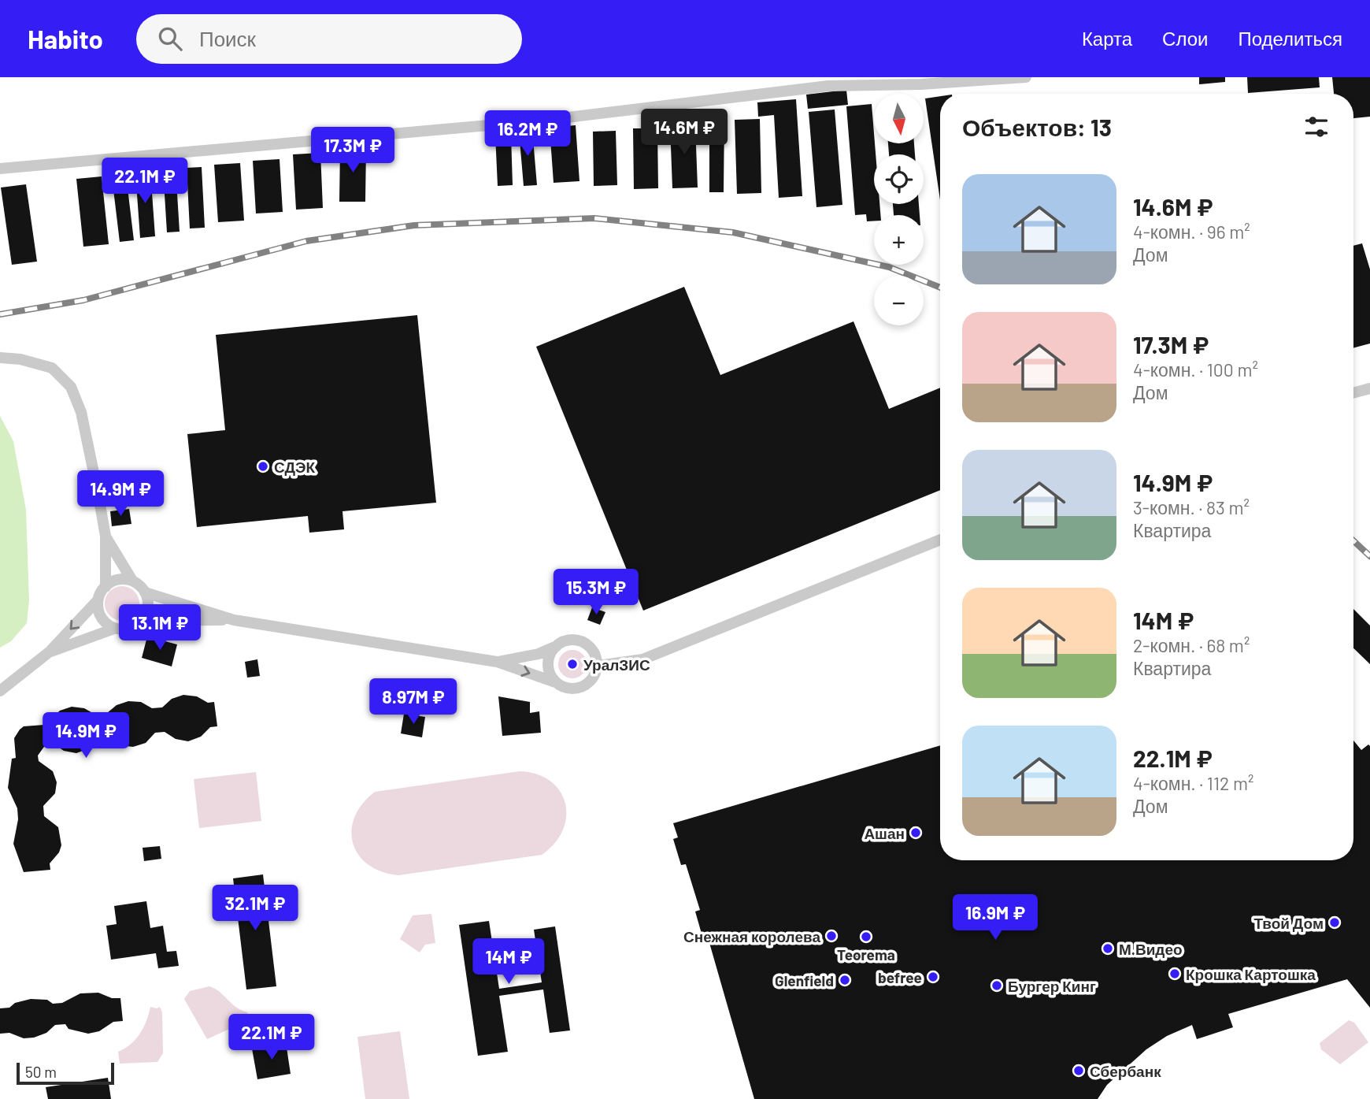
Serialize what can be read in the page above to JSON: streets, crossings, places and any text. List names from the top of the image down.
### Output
{
  "places": [
    "СДЭК",
    "УралЗИС",
    "Ашан",
    "Твой Дом",
    "Снежная королева",
    "Teorema",
    "М.Видео",
    "Крошка Картошка",
    "befree",
    "Glenfield",
    "Бургер Кинг",
    "Сбербанк"
  ],
  "scale_bar": "50 m",
  "north": "bottom",
  "page": {
    "header": "Habito",
    "search": "Поиск",
    "nav": ["Карта", "Слои", "Поделиться"],
    "map_buttons": ["+", "−"],
    "heading": "Объектов: 13",
    "price": [
      "14.6M ₽",
      "16.2M ₽",
      "17.3M ₽",
      "22.1M ₽",
      "14.9M ₽",
      "15.3M ₽",
      "13.1M ₽",
      "8.97M ₽",
      "14.9M ₽",
      "32.1M ₽",
      "16.9M ₽",
      "14M ₽",
      "22.1M ₽"
    ],
    "list": [
      {
        "name": "14.6M ₽",
        "note": "4-комн. · 96 m² · Дом"
      },
      {
        "name": "17.3M ₽",
        "note": "4-комн. · 100 m² · Дом"
      },
      {
        "name": "14.9M ₽",
        "note": "3-комн. · 83 m² · Квартира"
      },
      {
        "name": "14M ₽",
        "note": "2-комн. · 68 m² · Квартира"
      },
      {
        "name": "22.1M ₽",
        "note": "4-комн. · 112 m² · Дом"
      }
    ],
    "scale": "50 m"
  }
}
